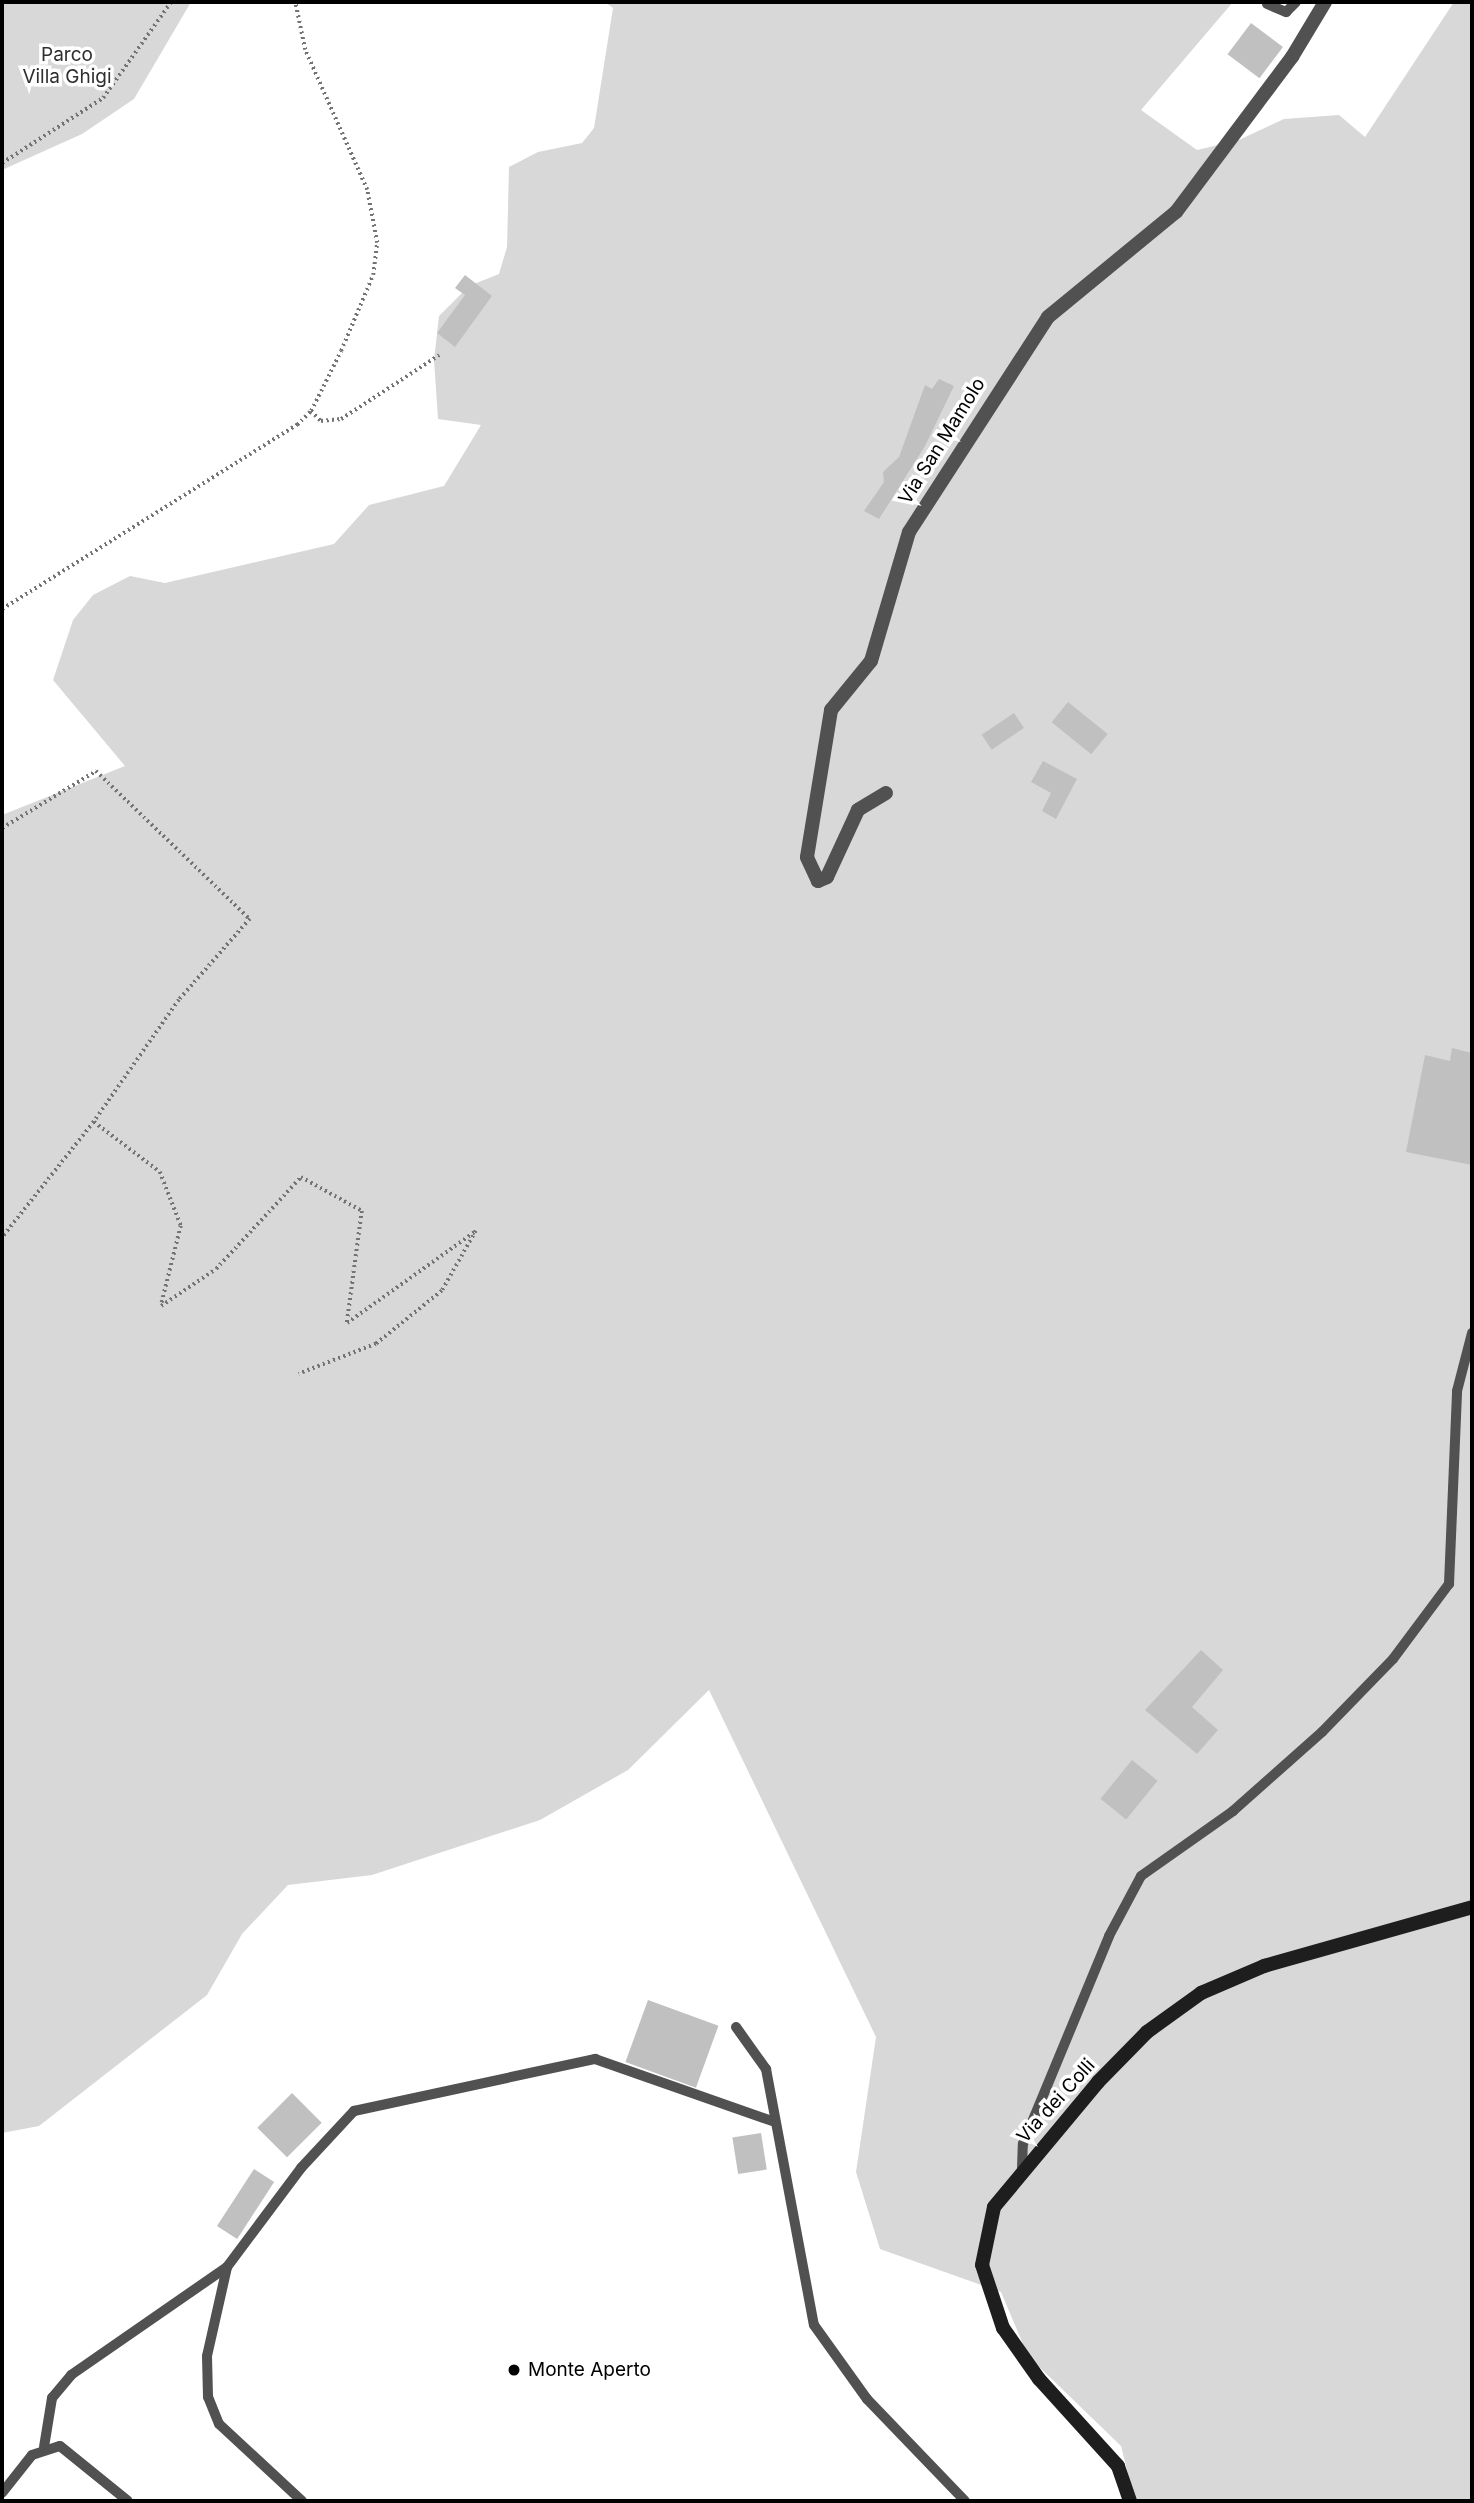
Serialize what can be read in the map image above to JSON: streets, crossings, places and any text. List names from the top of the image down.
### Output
{
  "streets": {
    "main road": ["Via dei Colli"],
    "street": ["Via San Mamolo"]
  },
  "parks": ["Parco Villa Ghigi"],
  "places": ["Monte Aperto"]
}
